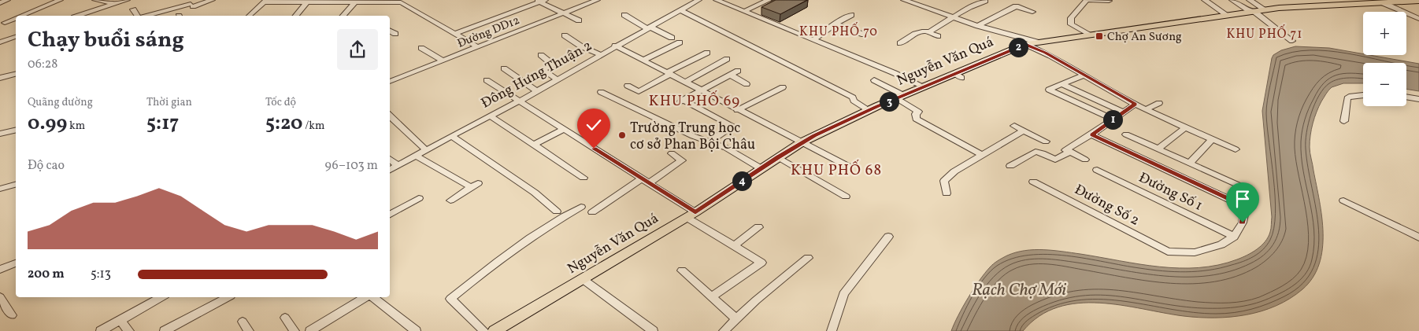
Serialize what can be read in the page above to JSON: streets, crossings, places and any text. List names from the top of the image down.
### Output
{
  "streets": {
    "main road": ["Nguyễn Văn Quá"],
    "street": [
      "Đường DD12",
      "Đông Hưng Thuận 2",
      "Đường Số 1",
      "Đường Số 2"
    ]
  },
  "crossings": [
    ["Đường Số 1", "Đường Số 2"]
  ],
  "districts": [
    "KHU PHỐ 70",
    "KHU PHỐ 71",
    "KHU PHỐ 69",
    "KHU PHỐ 68"
  ],
  "water": ["Rạch Chợ Mới"],
  "places": {
    "transit": ["Chợ An Sương"],
    "other": ["Trường Trung học cơ sở Phan Bội Châu"]
  },
  "page": {
    "map_buttons": ["+", "−"],
    "heading": ["Chạy buổi sáng", "06:28"],
    "pins": [
      "2",
      "3",
      "1",
      "4"
    ],
    "stats": [
      ["Quãng đường", "0.99 km"],
      ["Thời gian", "5:17"],
      ["Tốc độ", "5:20 /km"]
    ],
    "chart": ["Độ cao", "96–103 m"],
    "list": [
      {
        "name": "200 m",
        "note": "5:13"
      }
    ]
  }
}
